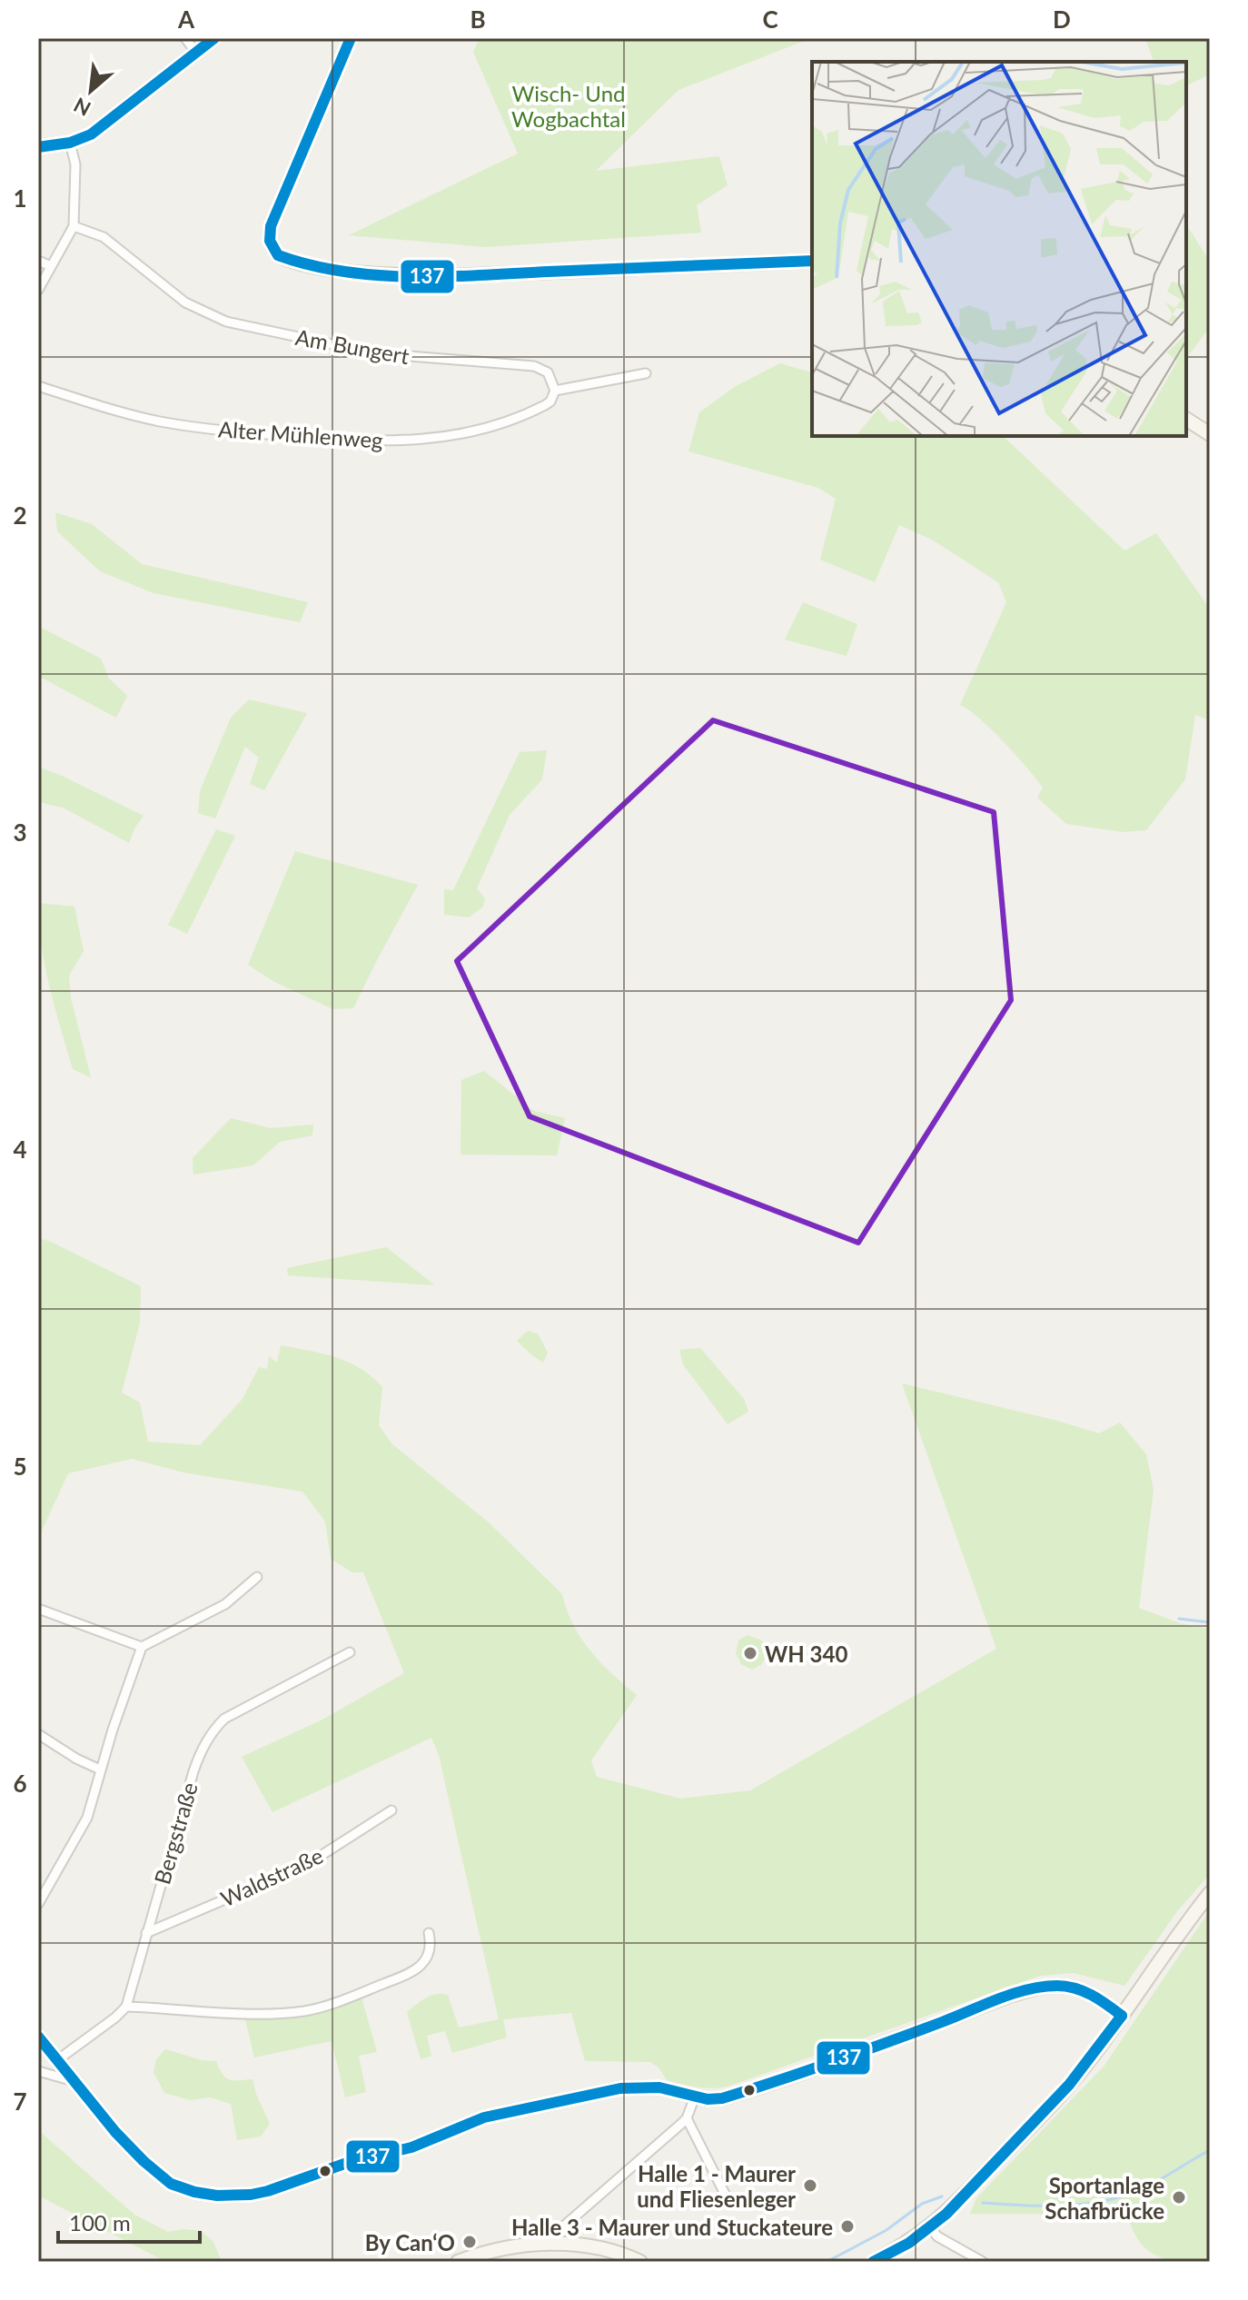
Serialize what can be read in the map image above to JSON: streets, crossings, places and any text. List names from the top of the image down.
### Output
{
  "streets": {
    "street": [
      "Am Bungert",
      "Alter Mühlenweg",
      "Bergstraße",
      "Waldstraße"
    ]
  },
  "crossings": [
    ["Am Bungert", "Alter Mühlenweg"],
    ["Bergstraße", "Waldstraße"]
  ],
  "parks": ["Wisch- Und Wogbachtal"],
  "places": [
    "WH 340",
    "Halle 1 - Maurer und Fliesenleger",
    "Sportanlage Schafbrücke",
    "Halle 3 - Maurer und Stuckateure",
    "By Can‘O"
  ],
  "lines": ["transit line 137"],
  "scale_bar": "100 m",
  "north": "bottom left",
  "grid": {
    "columns": [
      "A",
      "B",
      "C",
      "D"
    ],
    "rows": [
      "1",
      "2",
      "3",
      "4",
      "5",
      "6",
      "7"
    ]
  }
}
